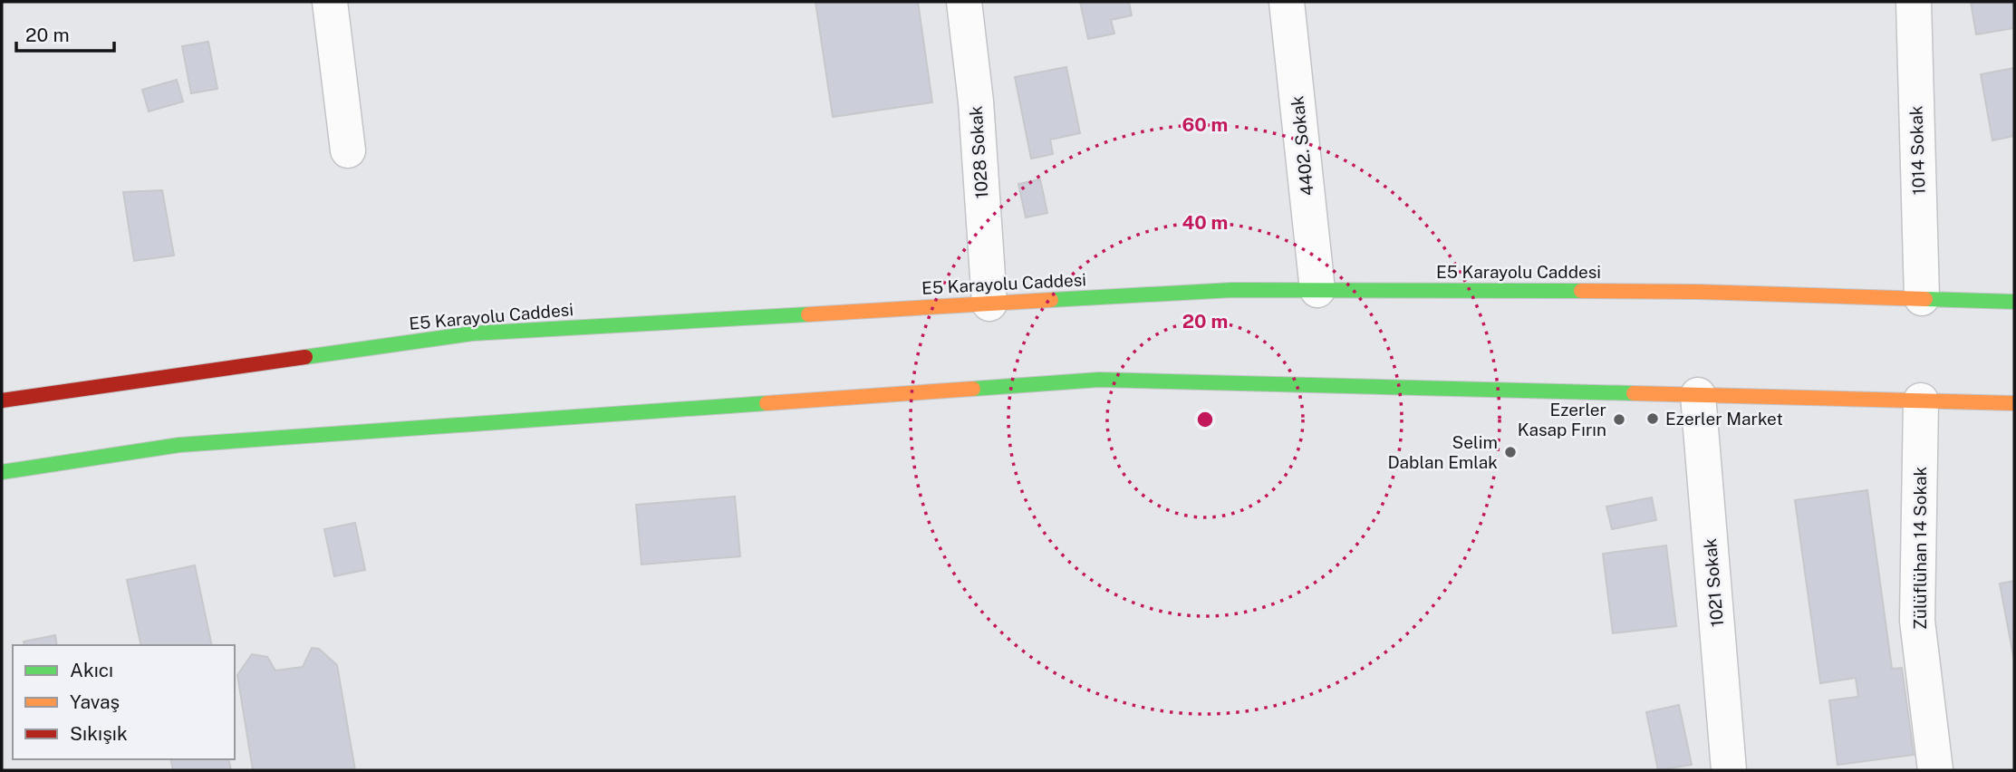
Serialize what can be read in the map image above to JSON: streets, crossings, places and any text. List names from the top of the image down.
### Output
{
  "streets": {
    "highway": ["E5 Karayolu Caddesi"],
    "street": [
      "4402. Sokak",
      "1014 Sokak",
      "1028 Sokak",
      "Zülüflühan 14 Sokak",
      "1021 Sokak"
    ]
  },
  "crossings": [
    ["4402. Sokak", "E5 Karayolu Caddesi"],
    ["1014 Sokak", "E5 Karayolu Caddesi"],
    ["1028 Sokak", "E5 Karayolu Caddesi"]
  ],
  "places": ["Ezerler Market", "Ezerler Kasap Fırın", "Selim Dablan Emlak"],
  "legend": ["Akıcı", "Yavaş", "Sıkışık"],
  "scale_bar": "20 m",
  "rings": ["60 m", "40 m", "20 m"]
}
